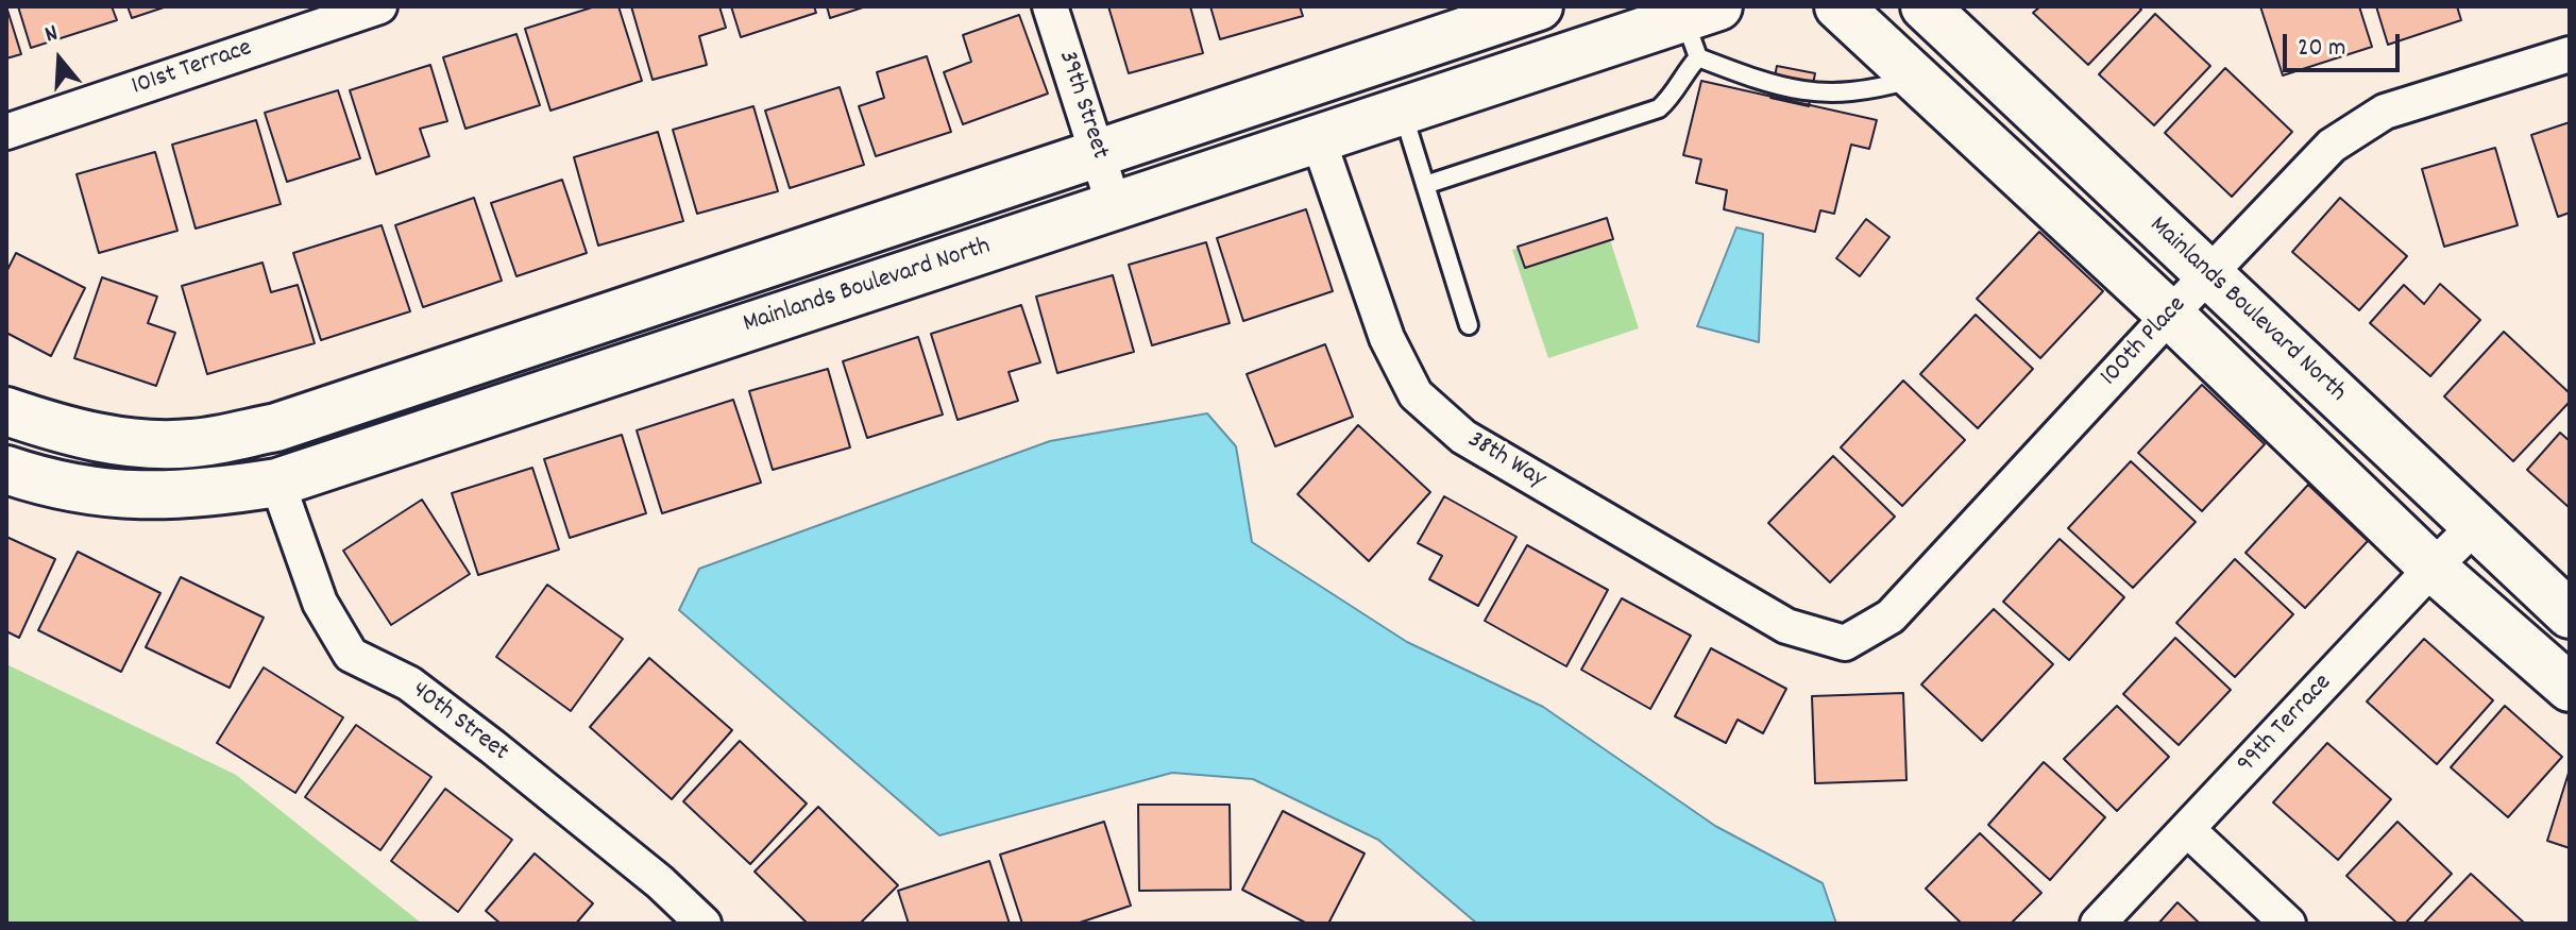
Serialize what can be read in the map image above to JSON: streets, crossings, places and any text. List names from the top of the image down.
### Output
{
  "streets": {
    "street": [
      "101st Terrace",
      "39th Street",
      "Mainlands Boulevard North",
      "100th Place",
      "38th Way",
      "40th Street",
      "99th Terrace"
    ]
  },
  "crossings": [
    ["39th Street", "Mainlands Boulevard North"],
    ["Mainlands Boulevard North", "100th Place"],
    ["Mainlands Boulevard North", "38th Way"],
    ["Mainlands Boulevard North", "40th Street"],
    ["Mainlands Boulevard North", "99th Terrace"],
    ["100th Place", "38th Way"]
  ],
  "scale_bar": "20 m",
  "north": "top"
}
